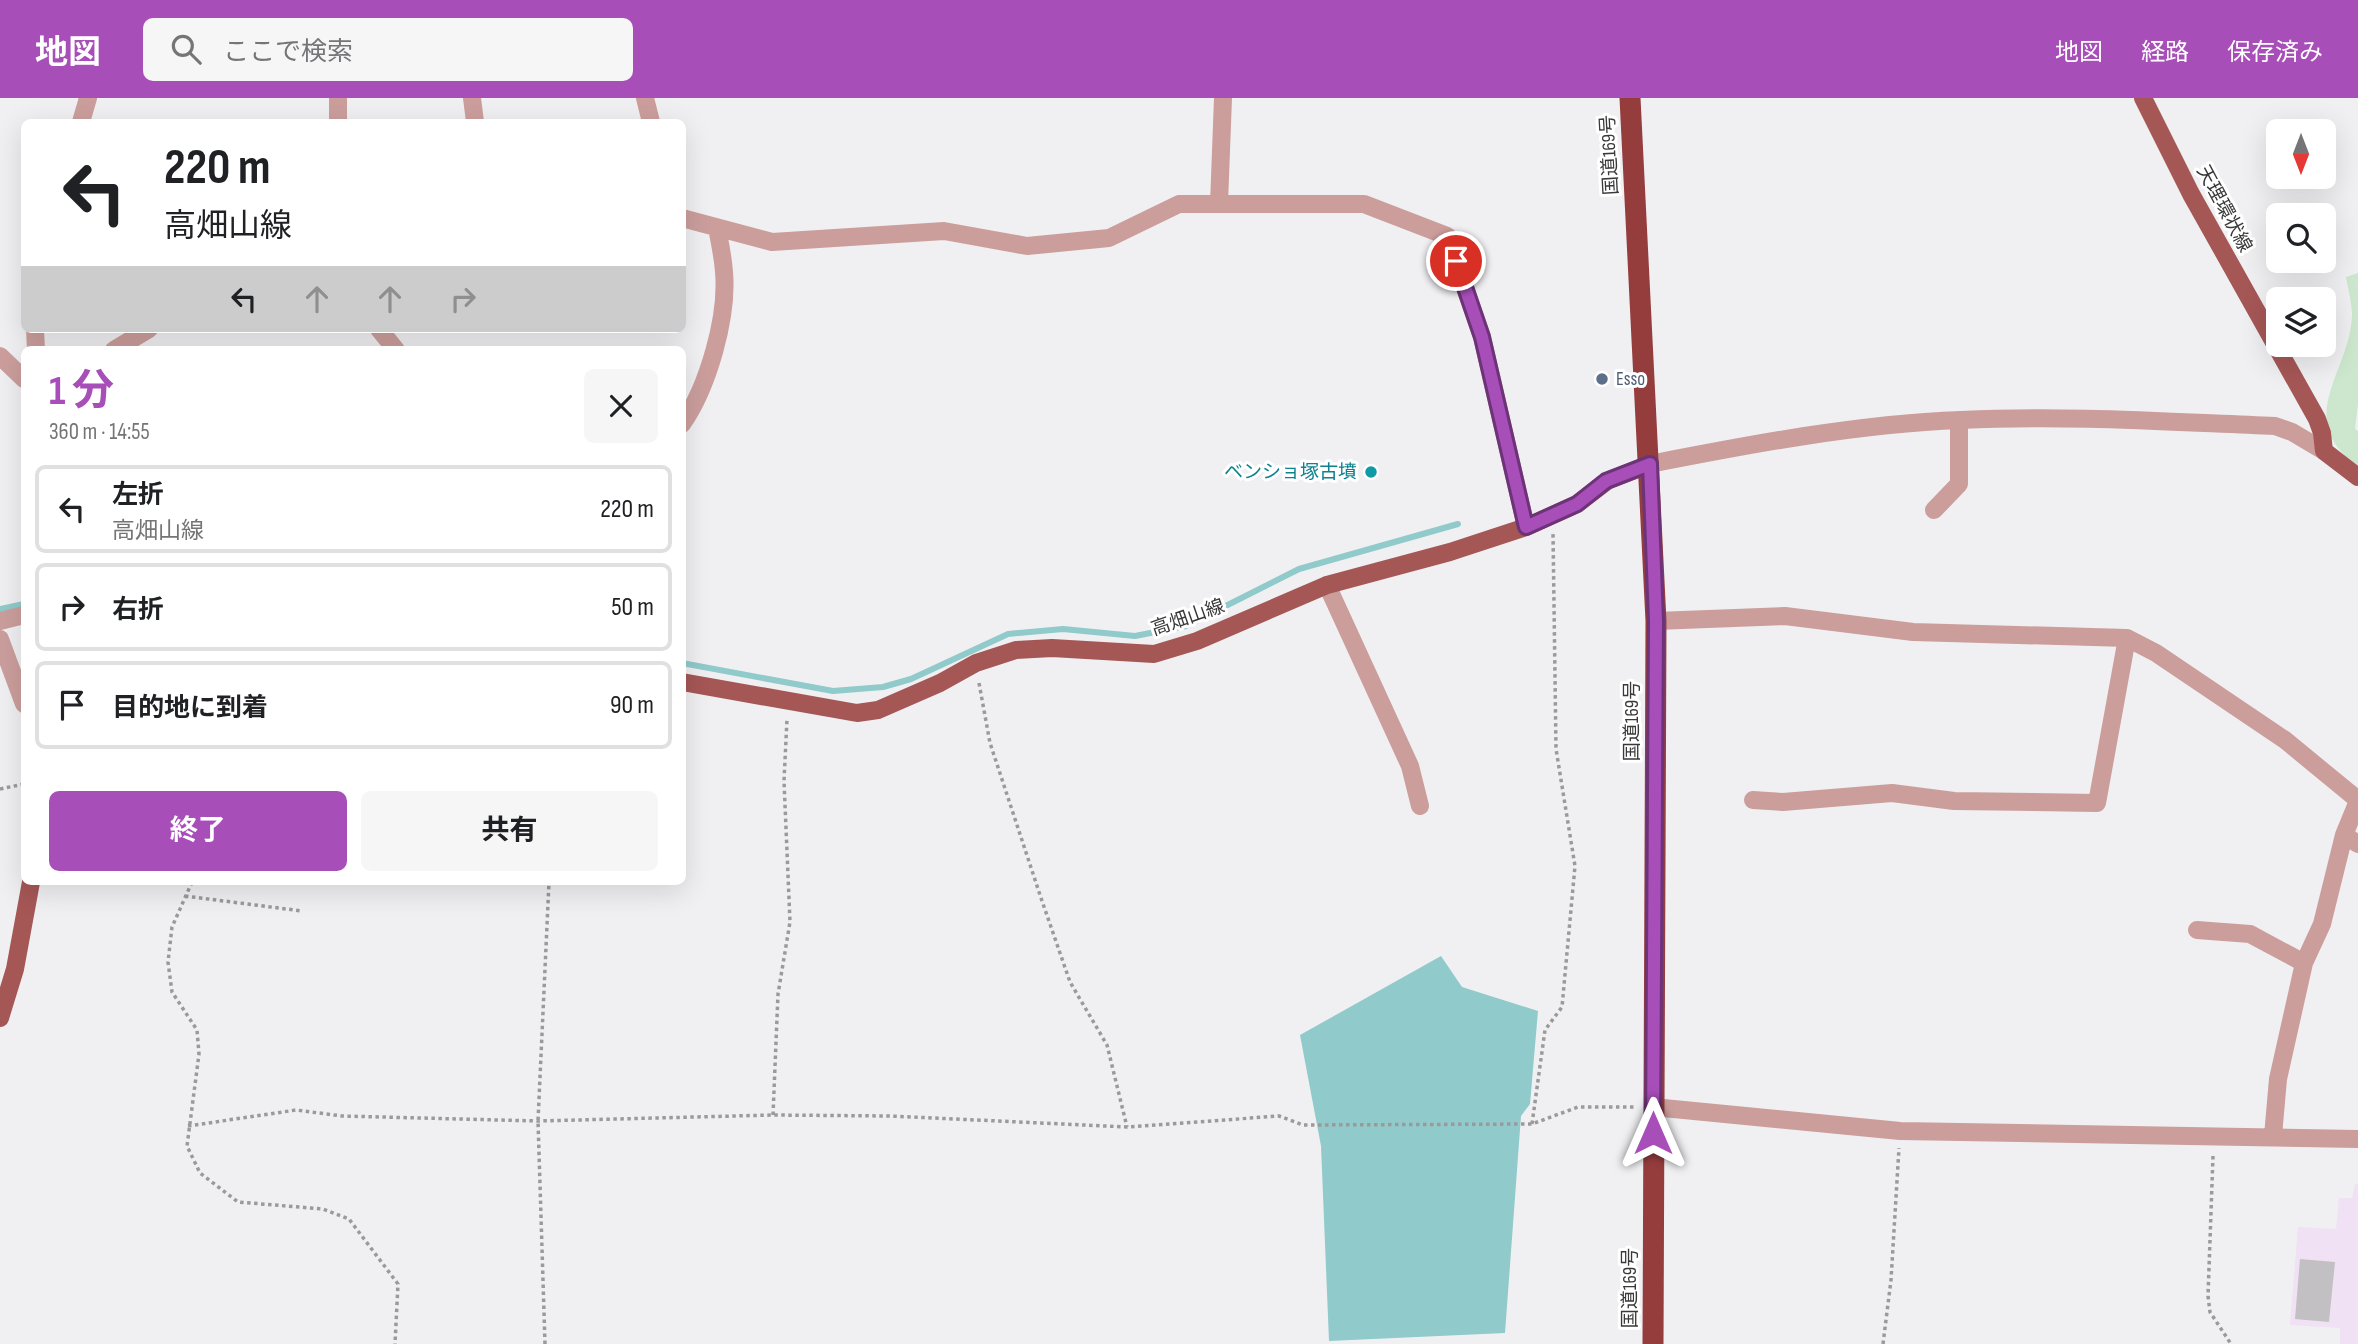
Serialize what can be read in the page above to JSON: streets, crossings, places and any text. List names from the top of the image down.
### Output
{
  "streets": {
    "highway": ["国道169号"],
    "main road": ["天理環状線", "高畑山線"]
  },
  "crossings": [
    ["国道169号", "高畑山線"]
  ],
  "places": ["Esso", "ベンショ塚古墳"],
  "north": "bottom",
  "page": {
    "header": "地図",
    "search": "ここで検索",
    "nav": ["地図", "経路", "保存済み"],
    "turn": ["220 m", "高畑山線"],
    "heading": ["1 分", "360 m · 14:55"],
    "list": [
      {
        "name": "左折",
        "note": "高畑山線",
        "value": "220 m"
      },
      {
        "name": "右折",
        "value": "50 m"
      },
      {
        "name": "目的地に到着",
        "value": "90 m"
      }
    ],
    "buttons": ["終了", "共有"]
  }
}
